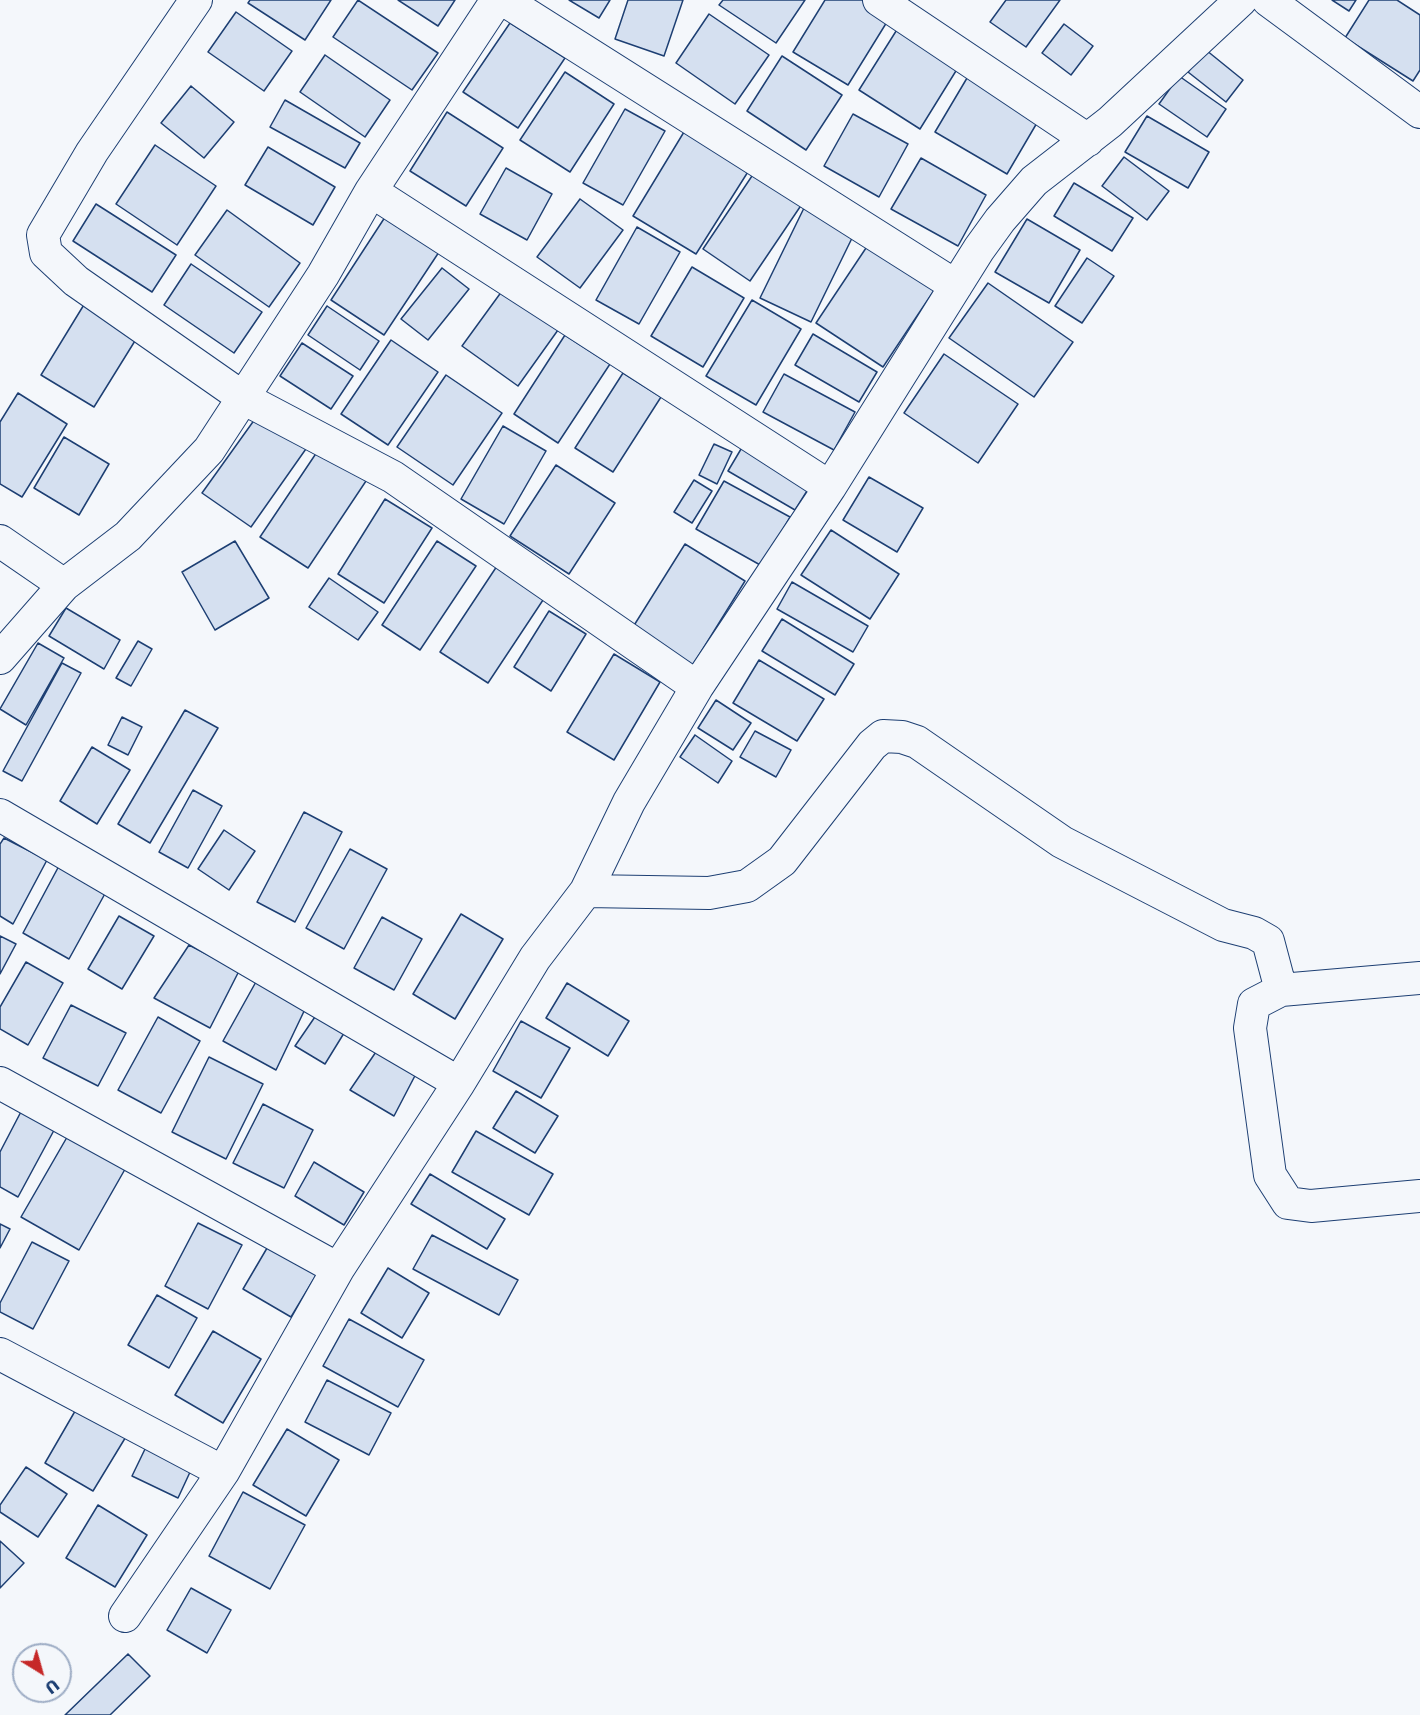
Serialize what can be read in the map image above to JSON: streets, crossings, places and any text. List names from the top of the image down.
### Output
{
  "north": "bottom right"
}
